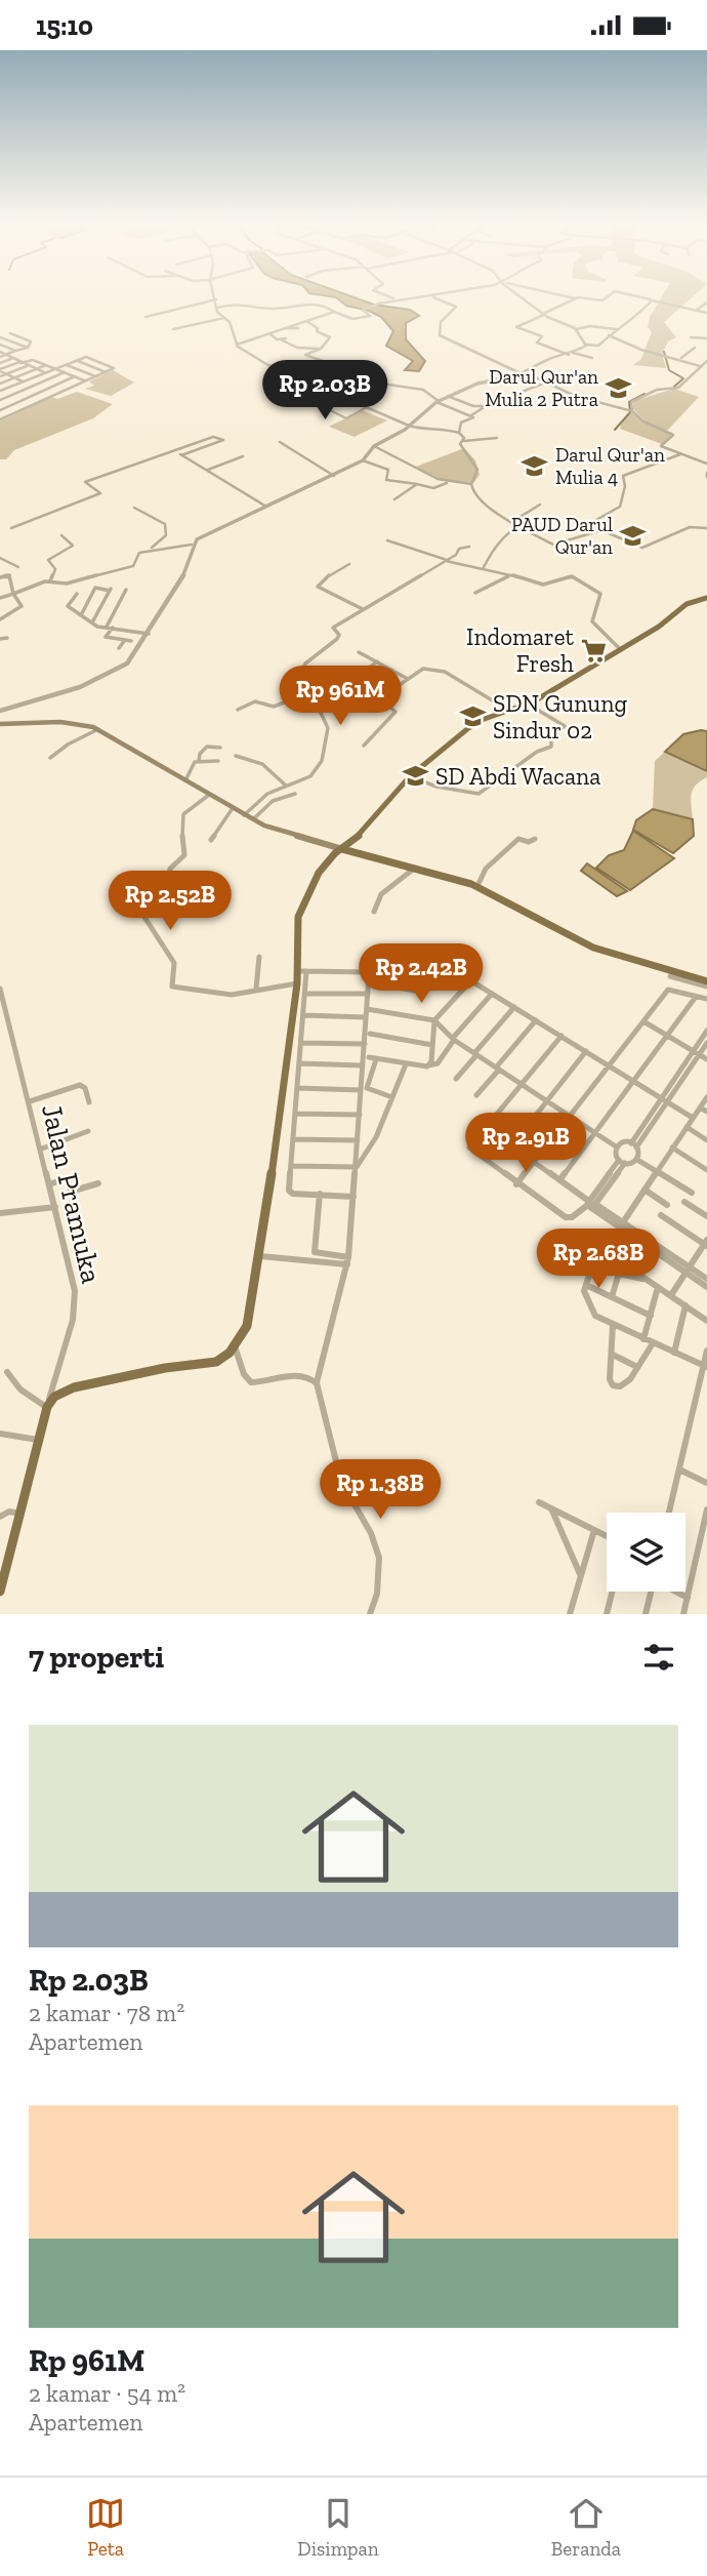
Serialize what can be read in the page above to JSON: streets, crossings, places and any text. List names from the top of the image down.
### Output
{
  "streets": {
    "street": ["Jalan Pramuka"]
  },
  "places": {
    "school or university": [
      "Darul Qur'an Mulia 2 Putra",
      "Darul Qur'an Mulia 4",
      "PAUD Darul Qur'an",
      "SDN Gunung Sindur 02",
      "SD Abdi Wacana"
    ],
    "supermarket": ["Indomaret Fresh"]
  },
  "page": {
    "status": "15:10",
    "price": [
      "Rp 2.03B",
      "Rp 961M",
      "Rp 2.52B",
      "Rp 2.42B",
      "Rp 2.91B",
      "Rp 2.68B",
      "Rp 1.38B"
    ],
    "heading": "7 properti",
    "list": [
      {
        "name": "Rp 2.03B",
        "note": "2 kamar · 78 m² · Apartemen"
      },
      {
        "name": "Rp 961M",
        "note": "2 kamar · 54 m² · Apartemen"
      }
    ],
    "tabs": ["Peta", "Disimpan", "Beranda"]
  }
}
